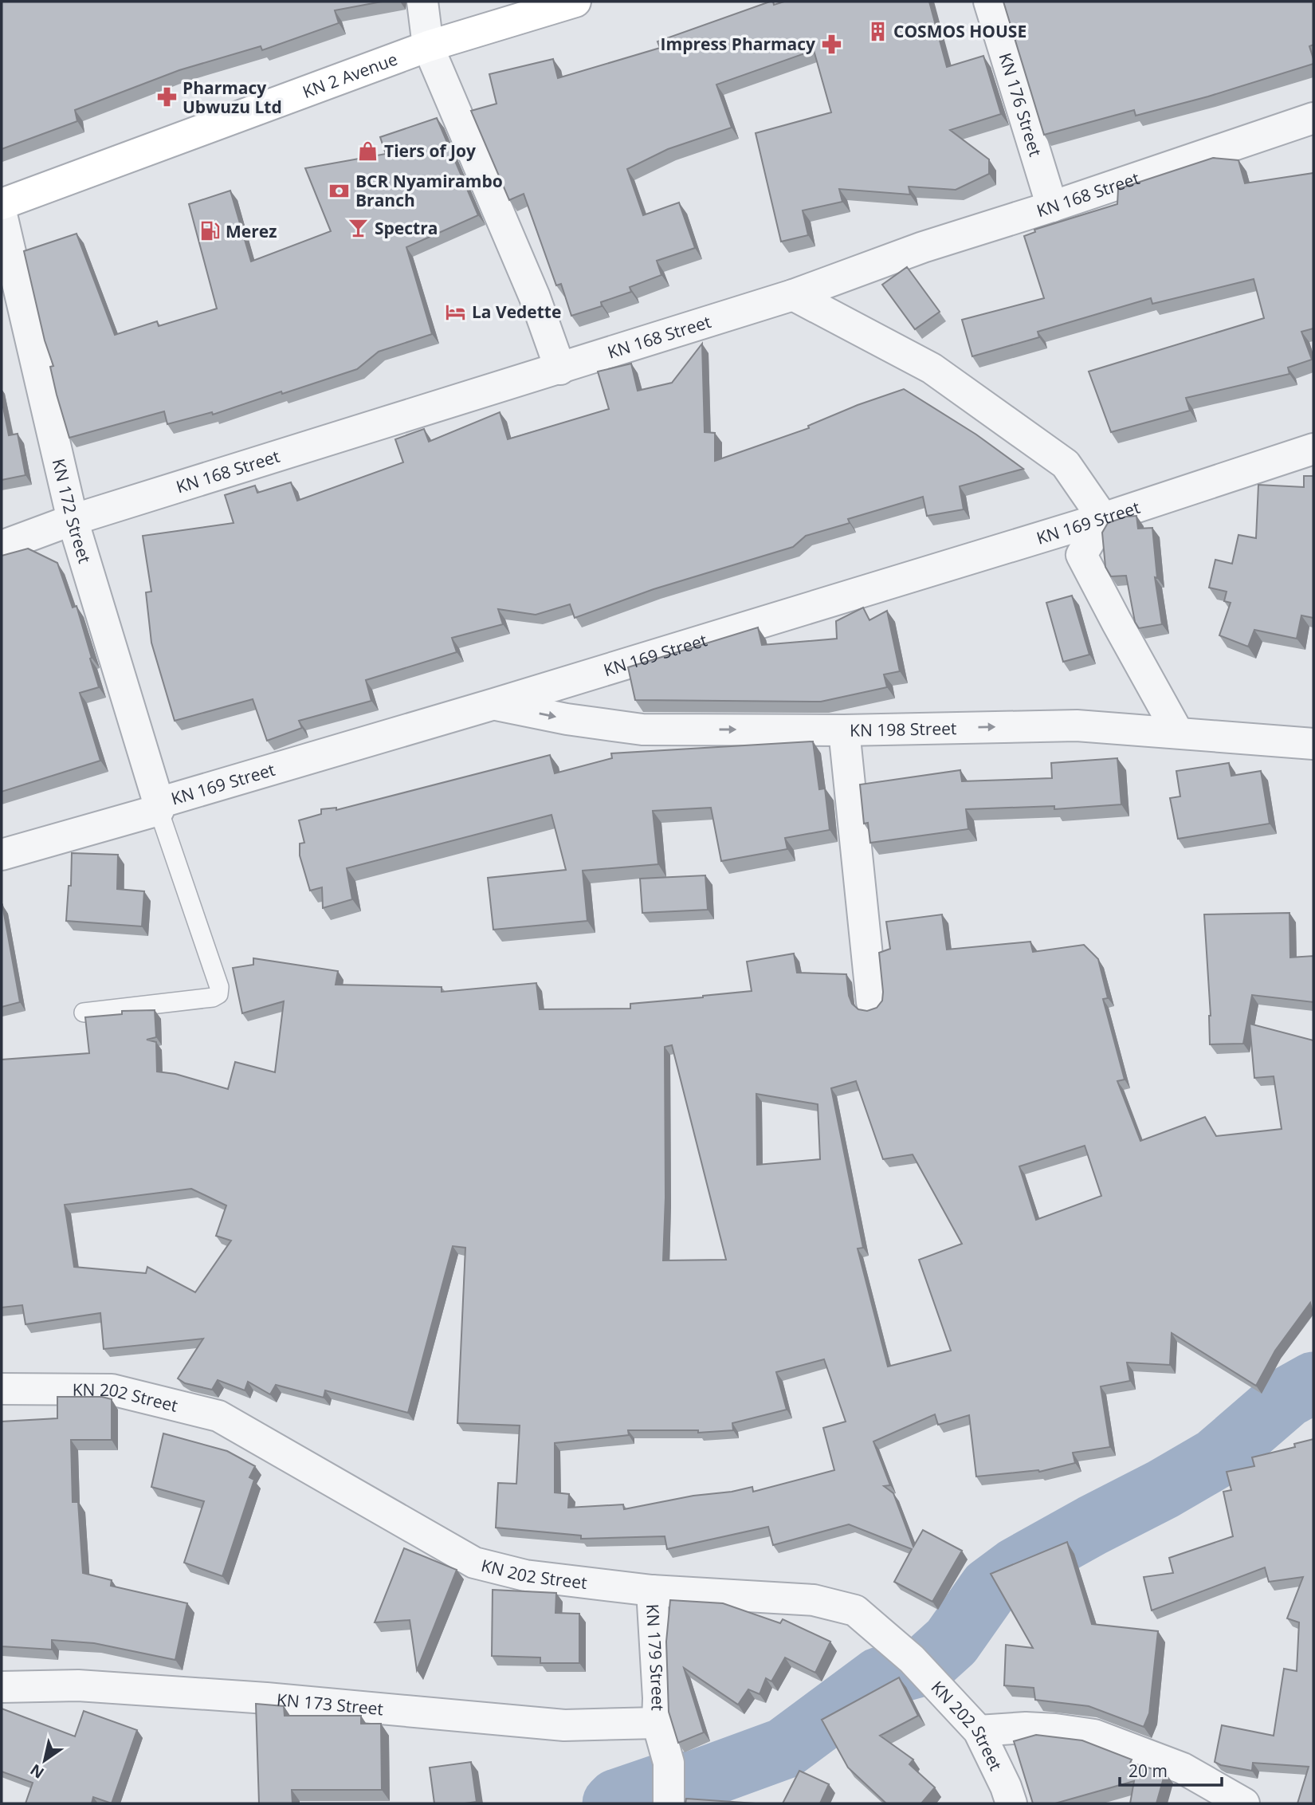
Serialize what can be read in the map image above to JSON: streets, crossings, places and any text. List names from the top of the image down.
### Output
{
  "streets": {
    "main road": ["KN 2 Avenue"],
    "street": [
      "KN 176 Street",
      "KN 168 Street",
      "KN 172 Street",
      "KN 169 Street",
      "KN 198 Street",
      "KN 202 Street",
      "KN 179 Street",
      "KN 173 Street"
    ]
  },
  "crossings": [
    ["KN 176 Street", "KN 168 Street"],
    ["KN 168 Street", "KN 172 Street"],
    ["KN 172 Street", "KN 169 Street"],
    ["KN 169 Street", "KN 198 Street"],
    ["KN 202 Street", "KN 179 Street"],
    ["KN 179 Street", "KN 173 Street"]
  ],
  "one_way": ["KN 198 Street"],
  "places": {
    "building": ["COSMOS HOUSE"],
    "pharmacy": ["Impress Pharmacy", "Pharmacy Ubwuzu Ltd"],
    "shop": ["Tiers of Joy"],
    "bank": ["BCR Nyamirambo Branch"],
    "bar": ["Spectra"],
    "fuel station": ["Merez"],
    "hotel": ["La Vedette"]
  },
  "scale_bar": "20 m",
  "north": "bottom left"
}
